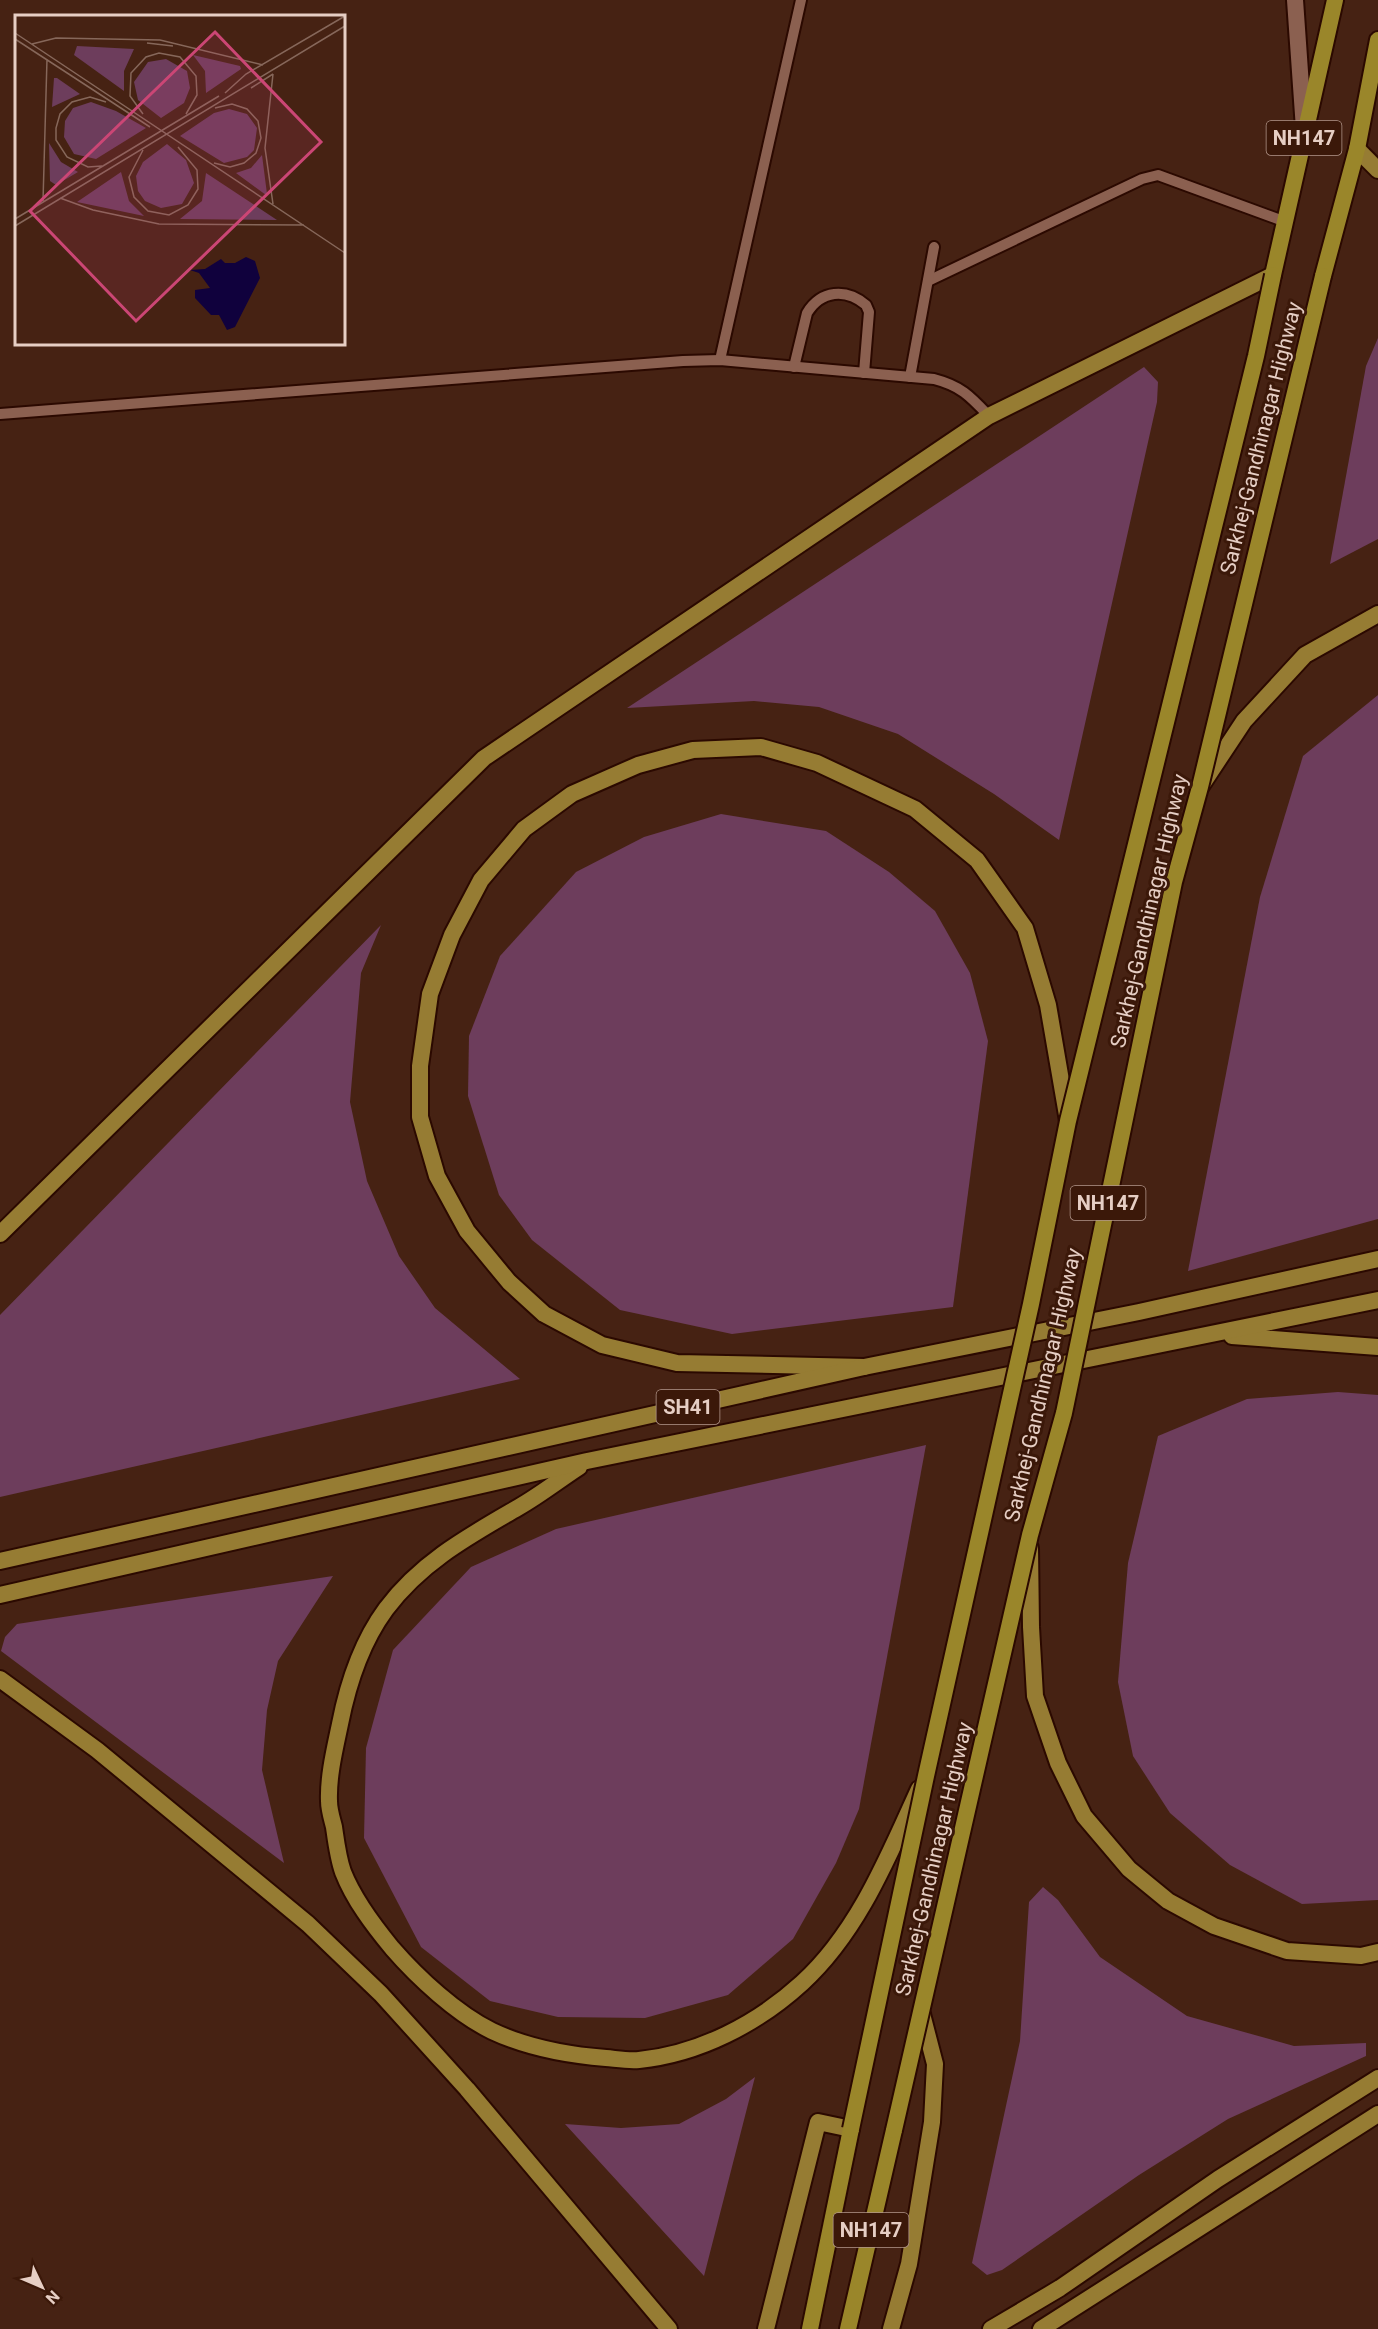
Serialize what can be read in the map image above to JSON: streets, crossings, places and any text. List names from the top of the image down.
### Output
{
  "streets": {
    "highway": ["NH147", "Sarkhej-Gandhinagar Highway"],
    "main road": ["SH41"]
  },
  "crossings": [
    ["NH147", "Sarkhej-Gandhinagar Highway"]
  ],
  "north": "bottom right"
}
